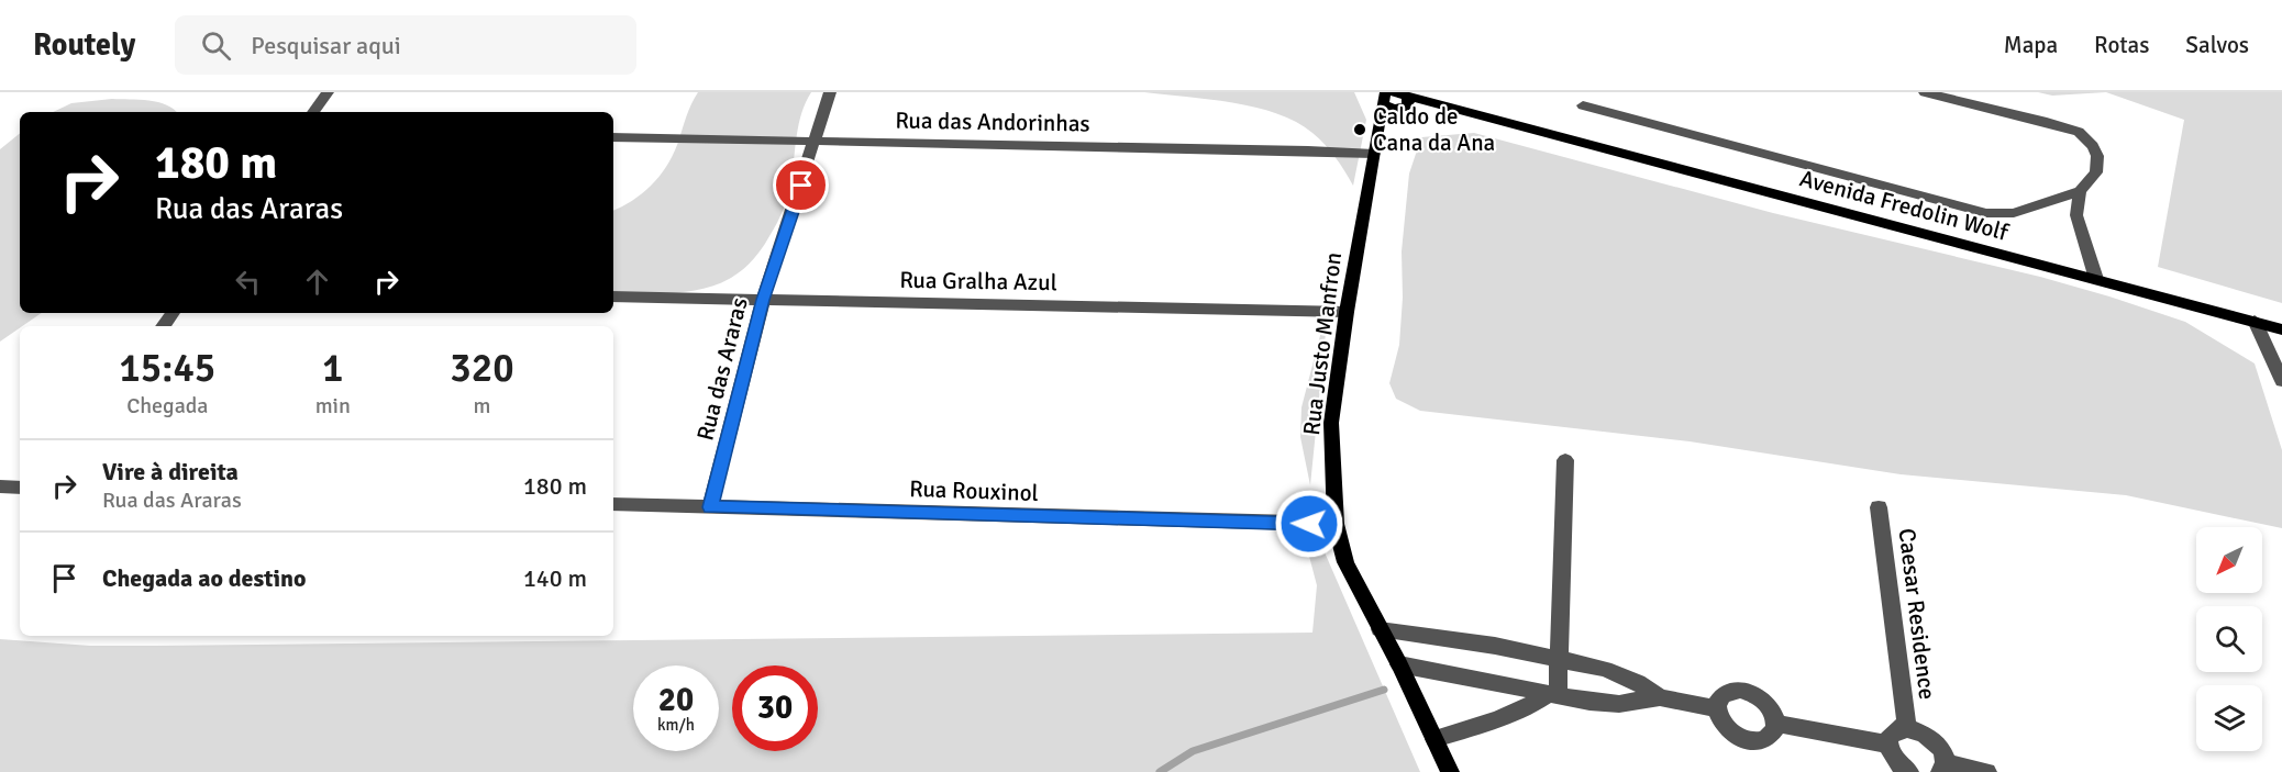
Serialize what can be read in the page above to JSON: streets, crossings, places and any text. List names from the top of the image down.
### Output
{
  "streets": {
    "main road": ["Avenida Fredolin Wolf", "Rua Justo Manfron"],
    "street": [
      "Rua das Andorinhas",
      "Rua Gralha Azul",
      "Rua das Araras",
      "Rua Rouxinol",
      "Caesar Residence"
    ]
  },
  "crossings": [
    ["Rua das Andorinhas", "Rua Justo Manfron"],
    ["Rua das Andorinhas", "Rua das Araras"],
    ["Avenida Fredolin Wolf", "Rua Justo Manfron"],
    ["Rua Gralha Azul", "Rua Justo Manfron"],
    ["Rua Gralha Azul", "Rua das Araras"],
    ["Rua Justo Manfron", "Rua Rouxinol"],
    ["Rua das Araras", "Rua Rouxinol"]
  ],
  "places": ["Caldo de Cana da Ana"],
  "north": "bottom left",
  "page": {
    "header": "Routely",
    "search": "Pesquisar aqui",
    "nav": ["Mapa", "Rotas", "Salvos"],
    "turn": ["180 m", "Rua das Araras"],
    "eta": [
      "15:45",
      "Chegada",
      "1",
      "min",
      "320",
      "m"
    ],
    "list": [
      {
        "name": "Vire à direita",
        "note": "Rua das Araras",
        "value": "180 m"
      },
      {
        "name": "Chegada ao destino",
        "value": "140 m"
      }
    ],
    "speed": "20 km/h",
    "limit": "30"
  }
}
